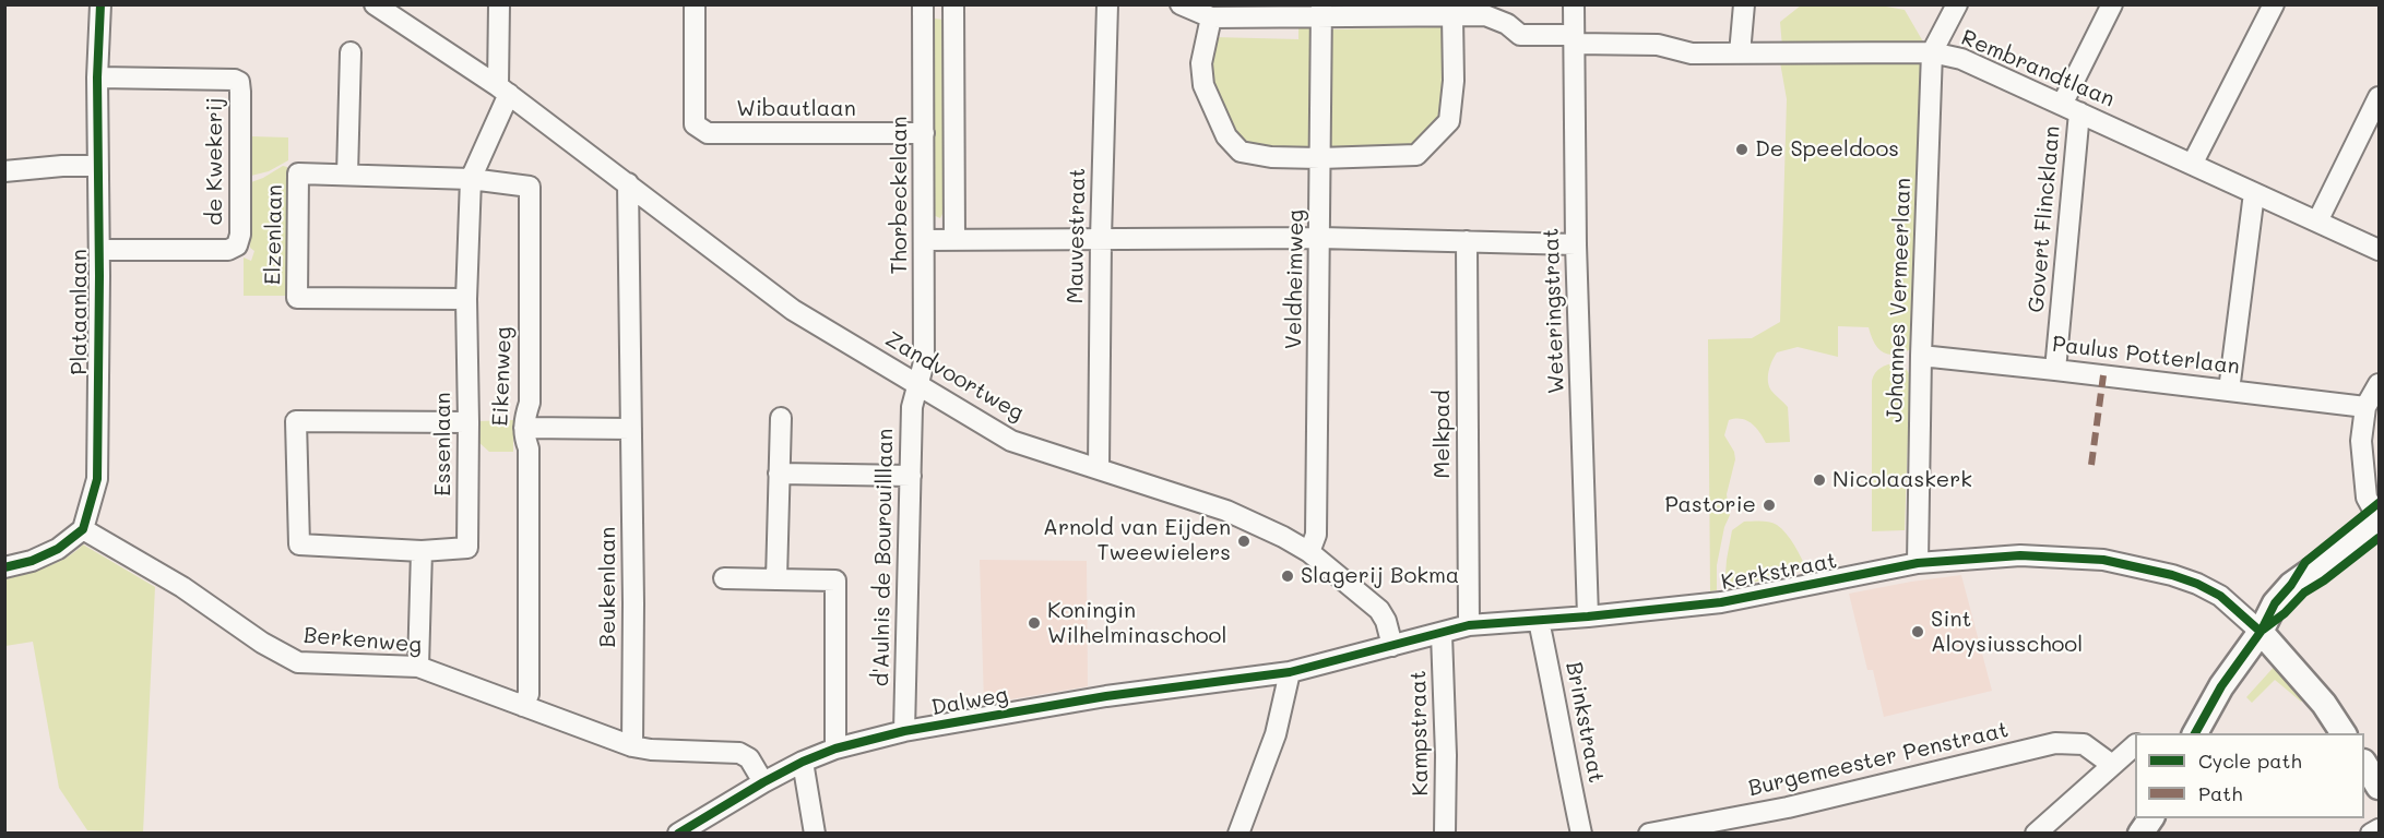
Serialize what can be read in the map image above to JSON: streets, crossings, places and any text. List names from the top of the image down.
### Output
{
  "streets": {
    "street": [
      "Rembrandtlaan",
      "Wibautlaan",
      "de Kwekerij",
      "Thorbeckelaan",
      "Govert Flincklaan",
      "Elzenlaan",
      "Mauvestraat",
      "Veldheimweg",
      "Johannes Vermeerlaan",
      "Weteringstraat",
      "Plataanlaan",
      "Paulus Potterlaan",
      "Eikenweg",
      "Zandvoortweg",
      "Melkpad",
      "Essenlaan",
      "d'Aulnis de Bourouilllaan",
      "Kerkstraat",
      "Beukenlaan",
      "Berkenweg",
      "Dalweg",
      "Brinkstraat",
      "Kampstraat",
      "Burgemeester Penstraat"
    ]
  },
  "crossings": [
    ["Rembrandtlaan", "Govert Flincklaan"],
    ["Rembrandtlaan", "Veldheimweg"],
    ["Rembrandtlaan", "Johannes Vermeerlaan"],
    ["Rembrandtlaan", "Weteringstraat"],
    ["Wibautlaan", "Thorbeckelaan"],
    ["de Kwekerij", "Plataanlaan"],
    ["Thorbeckelaan", "Zandvoortweg"],
    ["Thorbeckelaan", "d'Aulnis de Bourouilllaan"],
    ["Govert Flincklaan", "Paulus Potterlaan"],
    ["Elzenlaan", "Eikenweg"],
    ["Elzenlaan", "Essenlaan"],
    ["Mauvestraat", "Zandvoortweg"],
    ["Veldheimweg", "Zandvoortweg"],
    ["Johannes Vermeerlaan", "Paulus Potterlaan"],
    ["Johannes Vermeerlaan", "Kerkstraat"],
    ["Weteringstraat", "Kerkstraat"],
    ["Plataanlaan", "Berkenweg"],
    ["Eikenweg", "Essenlaan"],
    ["Eikenweg", "Berkenweg"],
    ["Zandvoortweg", "d'Aulnis de Bourouilllaan"],
    ["Zandvoortweg", "Kerkstraat"],
    ["Zandvoortweg", "Beukenlaan"],
    ["Melkpad", "Kerkstraat"],
    ["d'Aulnis de Bourouilllaan", "Dalweg"],
    ["Kerkstraat", "Dalweg"],
    ["Kerkstraat", "Brinkstraat"],
    ["Kerkstraat", "Kampstraat"],
    ["Beukenlaan", "Berkenweg"],
    ["Berkenweg", "Dalweg"]
  ],
  "places": [
    "De Speeldoos",
    "Nicolaaskerk",
    "Pastorie",
    "Arnold van Eijden Tweewielers",
    "Slagerij Bokma",
    "Koningin Wilhelminaschool",
    "Sint Aloysiusschool"
  ],
  "legend": ["Cycle path", "Path"]
}
